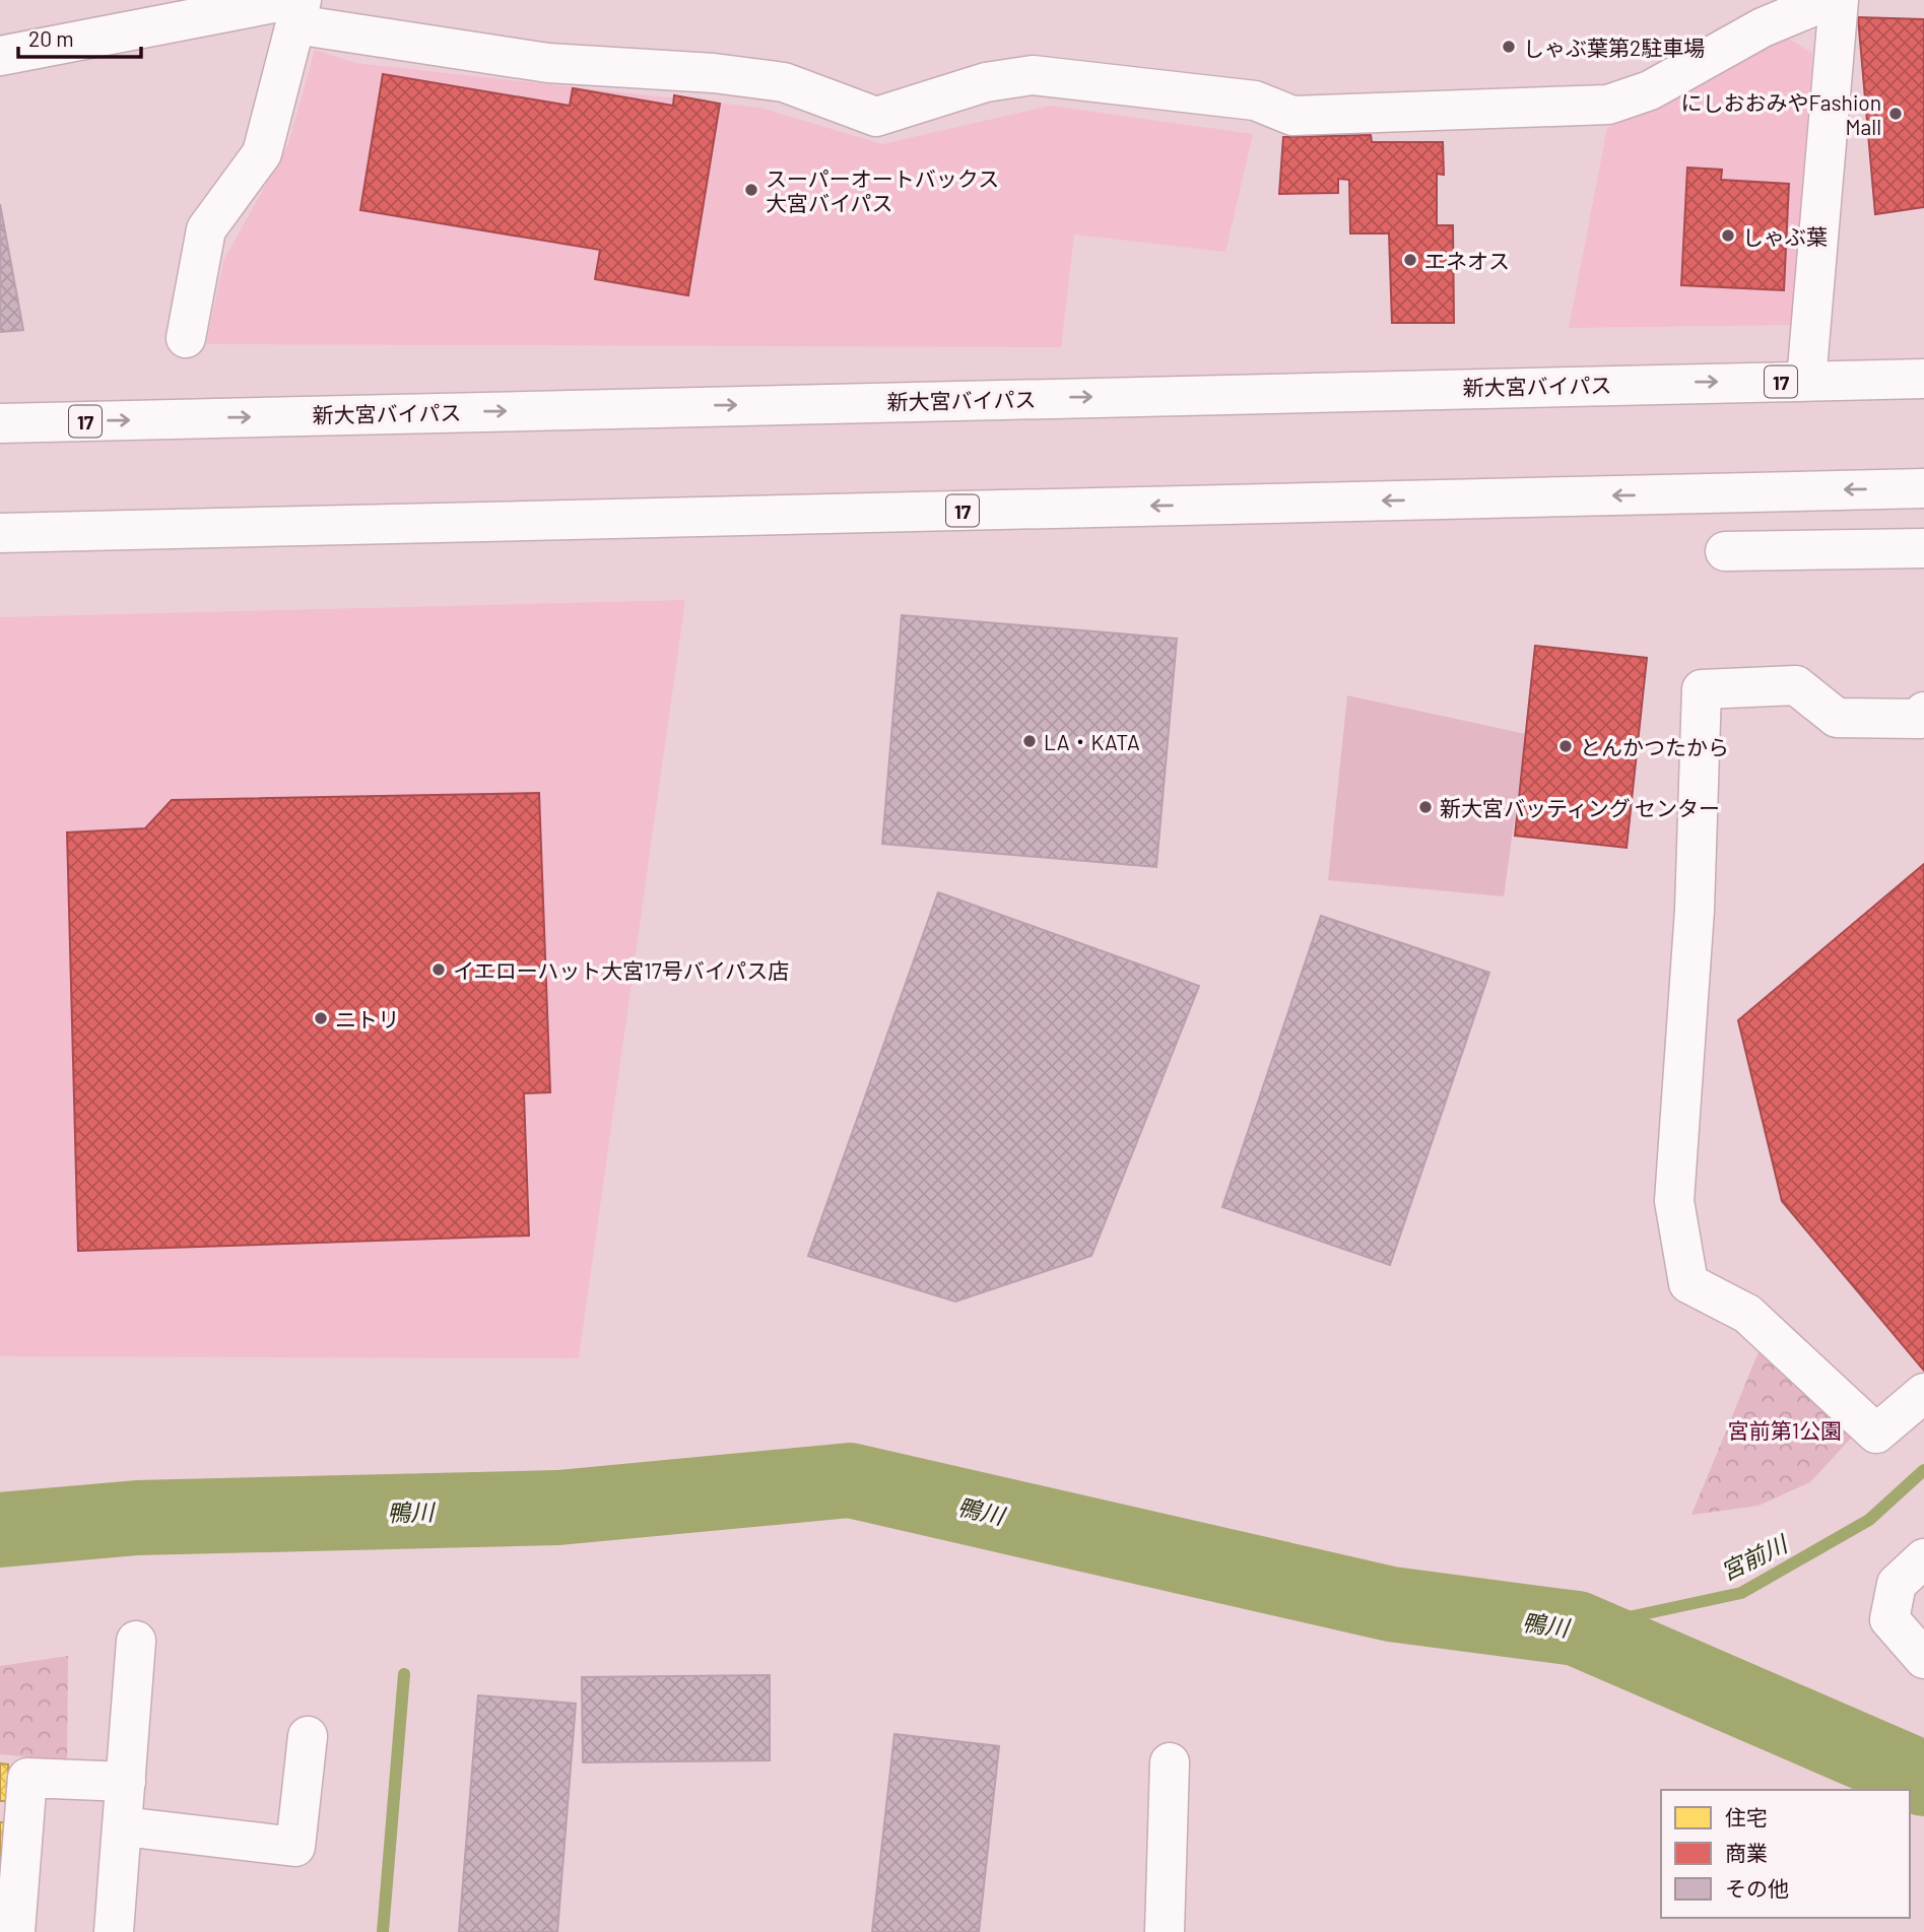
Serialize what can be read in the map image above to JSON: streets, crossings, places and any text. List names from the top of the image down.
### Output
{
  "streets": {
    "main road": ["17", "新大宮バイパス"]
  },
  "water": ["鴨川", "宮前川"],
  "parks": ["宮前第1公園"],
  "places": [
    "しゃぶ葉第2駐車場",
    "にしおおみやFashion Mall",
    "スーパーオートバックス 大宮バイパス",
    "しゃぶ葉",
    "エネオス",
    "LA・KATA",
    "とんかつたから",
    "新大宮バッティング センター",
    "イエローハット大宮17号バイパス店",
    "ニトリ"
  ],
  "legend": ["住宅", "商業", "その他"],
  "scale_bar": "20 m"
}
